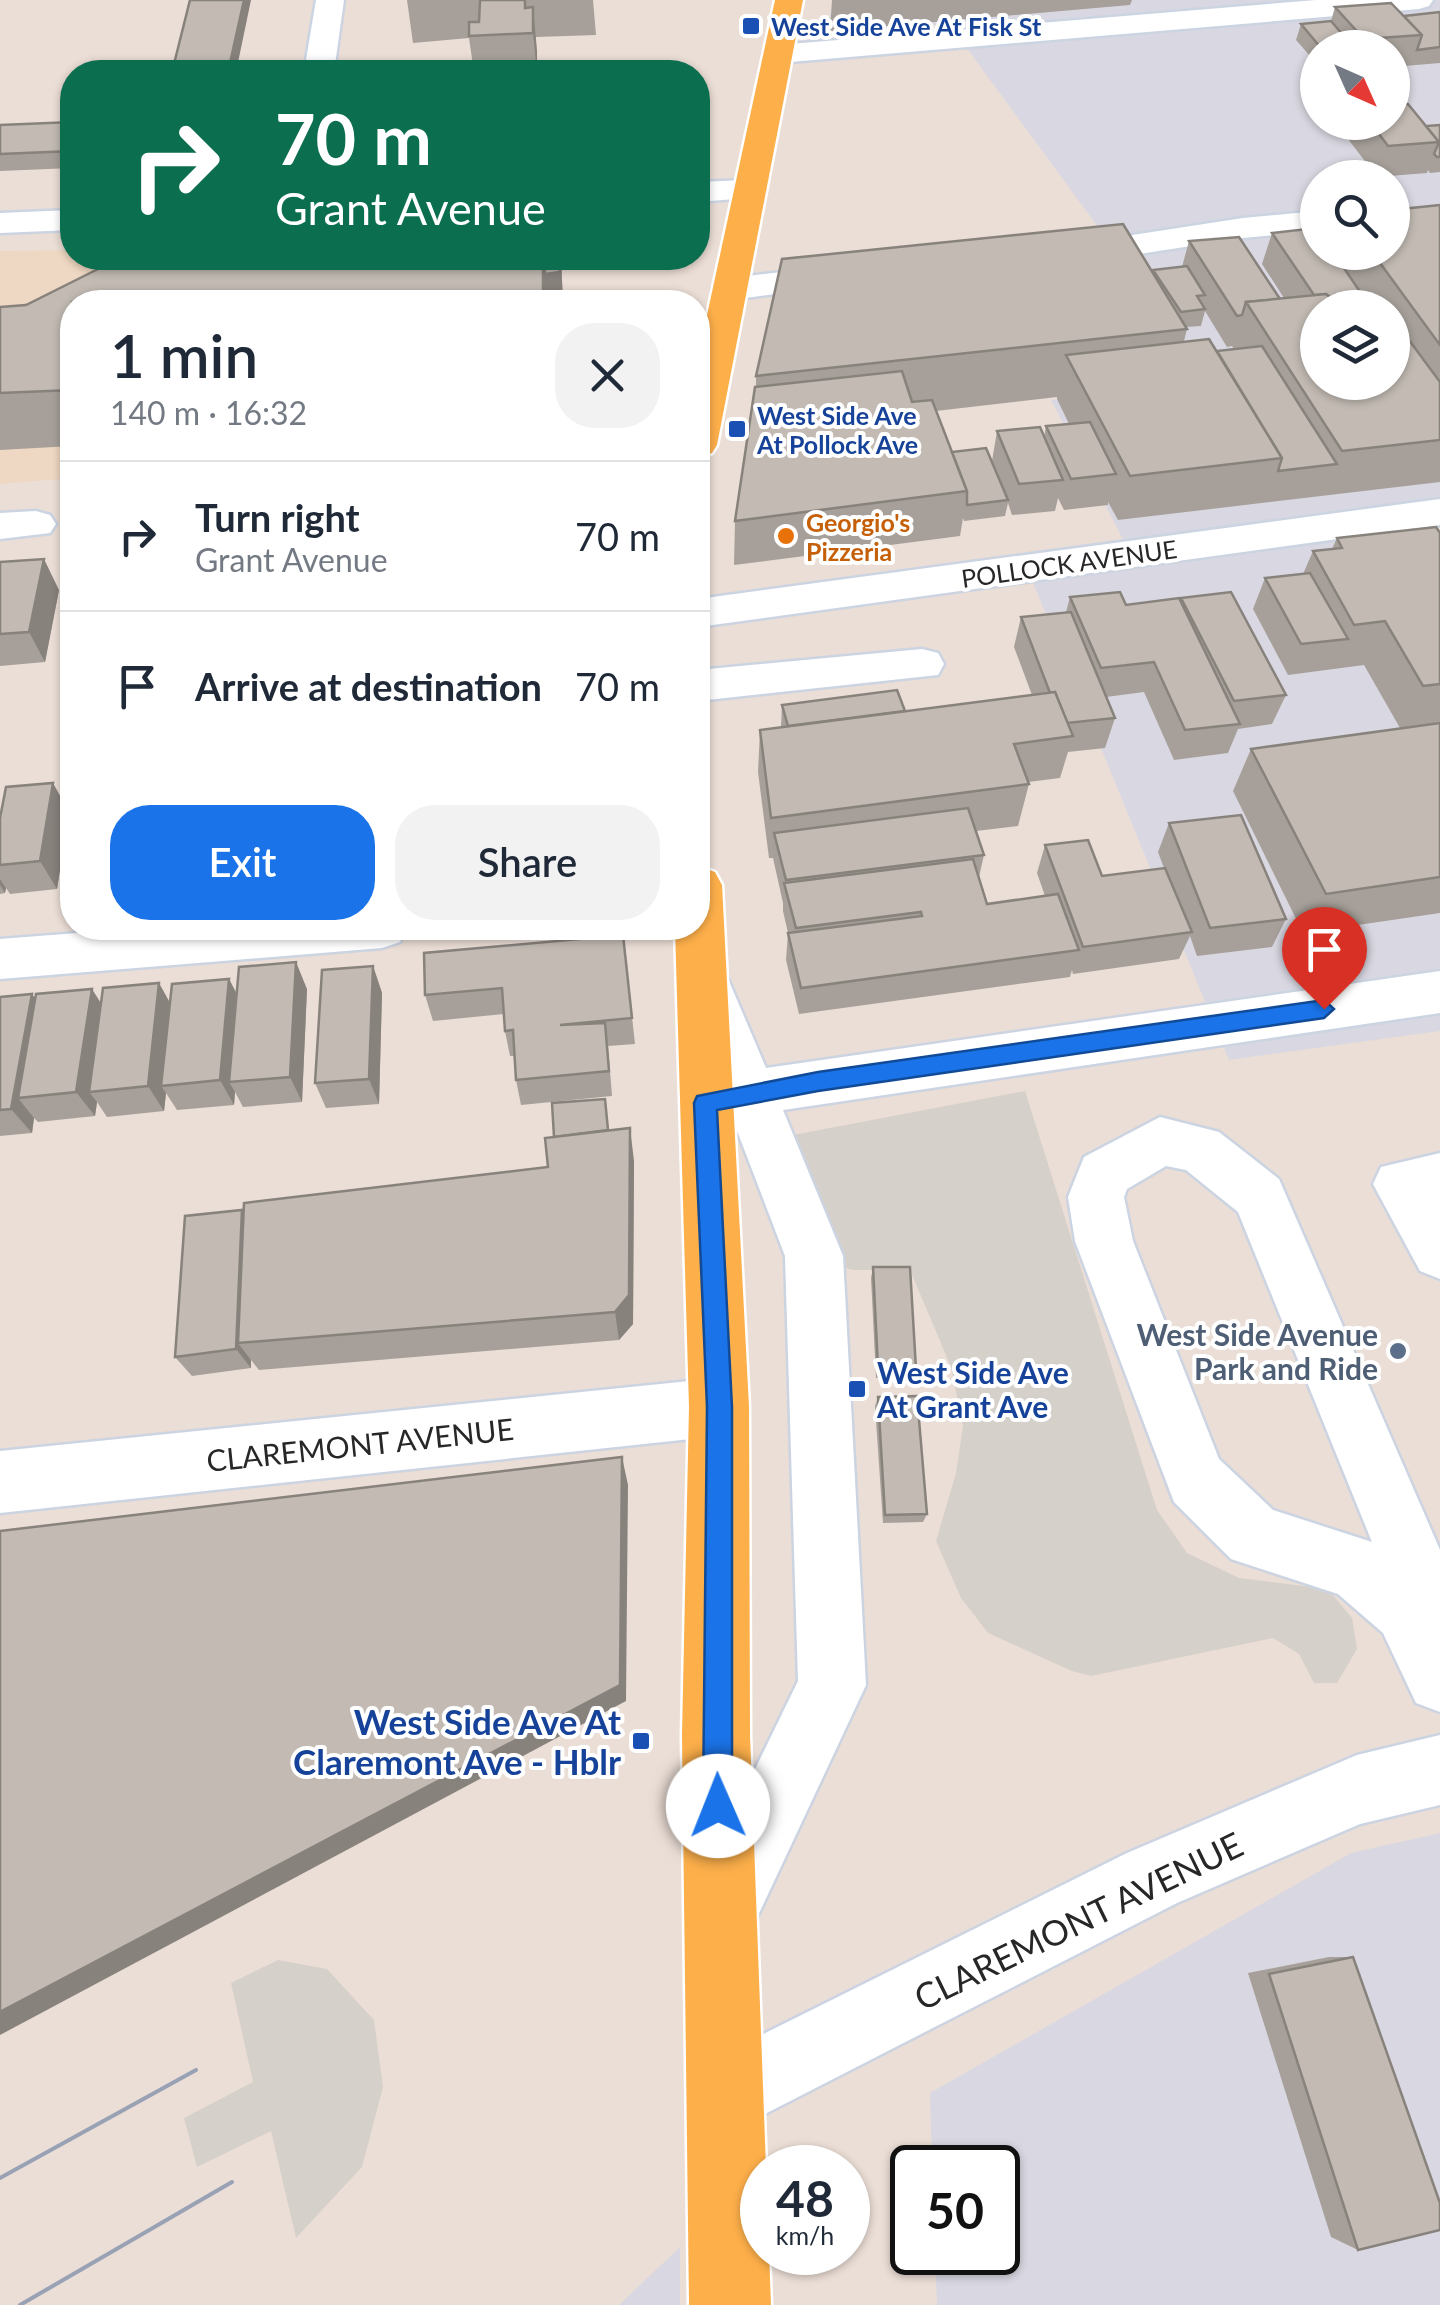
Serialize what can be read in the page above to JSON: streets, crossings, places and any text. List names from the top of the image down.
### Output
{
  "streets": {
    "street": ["POLLOCK AVENUE", "CLAREMONT AVENUE"]
  },
  "places": {
    "transit": [
      "West Side Ave At Fisk St",
      "West Side Ave At Pollock Ave",
      "West Side Ave At Grant Ave",
      "West Side Ave At Claremont Ave - Hblr"
    ],
    "other": ["Georgio's Pizzeria", "West Side Avenue Park and Ride"]
  },
  "north": "bottom right",
  "page": {
    "turn": ["70 m", "Grant Avenue"],
    "heading": ["1 min", "140 m · 16:32"],
    "list": [
      {
        "name": "Turn right",
        "note": "Grant Avenue",
        "value": "70 m"
      },
      {
        "name": "Arrive at destination",
        "value": "70 m"
      }
    ],
    "buttons": ["Exit", "Share"],
    "speed": "48 km/h",
    "limit": "50"
  }
}
